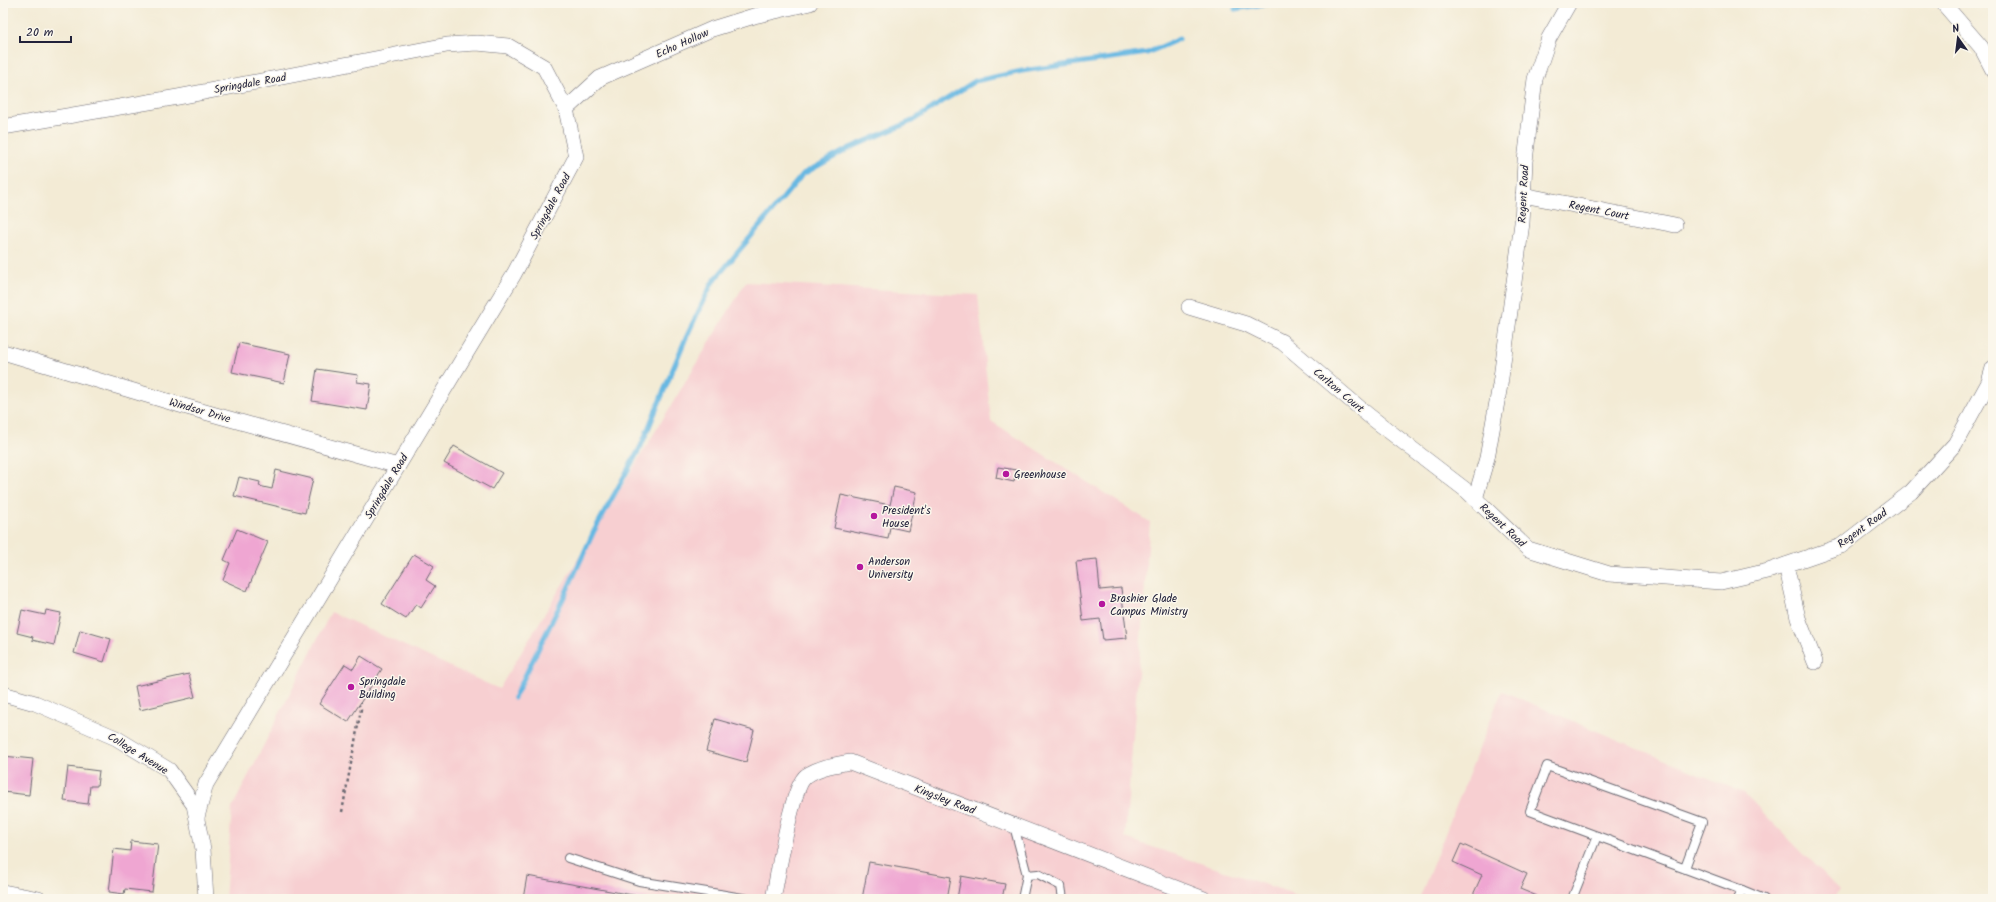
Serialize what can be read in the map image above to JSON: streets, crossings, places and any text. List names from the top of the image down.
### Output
{
  "streets": {
    "street": [
      "Echo Hollow",
      "Springdale Road",
      "Regent Road",
      "Regent Court",
      "Carlton Court",
      "Windsor Drive",
      "College Avenue",
      "Kingsley Road"
    ]
  },
  "crossings": [
    ["Echo Hollow", "Springdale Road"],
    ["Springdale Road", "Windsor Drive"],
    ["Springdale Road", "College Avenue"],
    ["Regent Road", "Regent Court"],
    ["Regent Road", "Carlton Court"]
  ],
  "places": [
    "Greenhouse",
    "President's House",
    "Anderson University",
    "Brashier Glade Campus Ministry",
    "Springdale Building"
  ],
  "scale_bar": "20 m",
  "north": "top"
}
